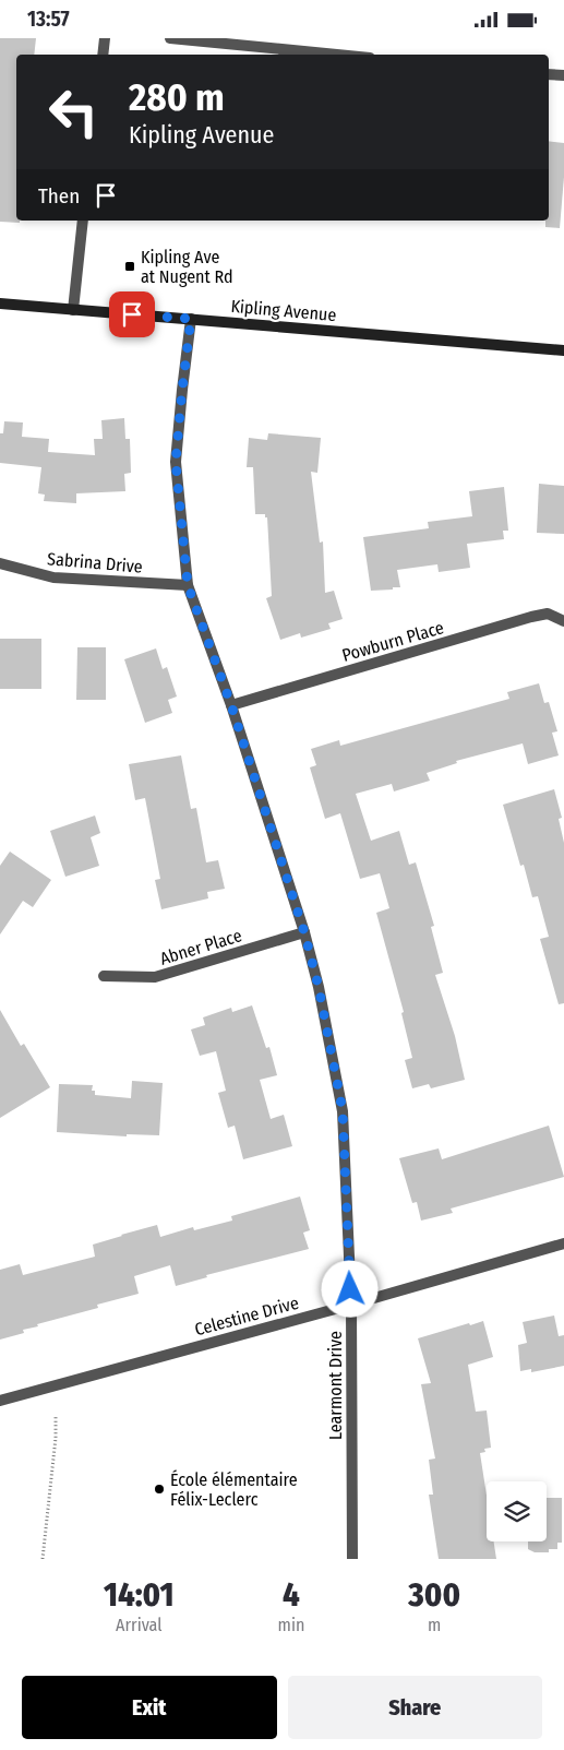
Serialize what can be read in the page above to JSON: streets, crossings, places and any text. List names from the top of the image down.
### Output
{
  "streets": {
    "main road": ["Kipling Avenue"],
    "street": [
      "Sabrina Drive",
      "Powburn Place",
      "Abner Place",
      "Celestine Drive",
      "Learmont Drive"
    ]
  },
  "crossings": [
    ["Kipling Avenue", "Learmont Drive"],
    ["Sabrina Drive", "Learmont Drive"],
    ["Powburn Place", "Learmont Drive"],
    ["Abner Place", "Learmont Drive"],
    ["Celestine Drive", "Learmont Drive"]
  ],
  "places": {
    "transit": ["Kipling Ave at Nugent Rd"],
    "other": ["École élémentaire Félix-Leclerc"]
  },
  "page": {
    "status": "13:57",
    "turn": ["280 m", "Kipling Avenue"],
    "then": "Then",
    "eta": [
      "14:01",
      "Arrival",
      "4",
      "min",
      "300",
      "m"
    ],
    "buttons": ["Exit", "Share"]
  }
}
